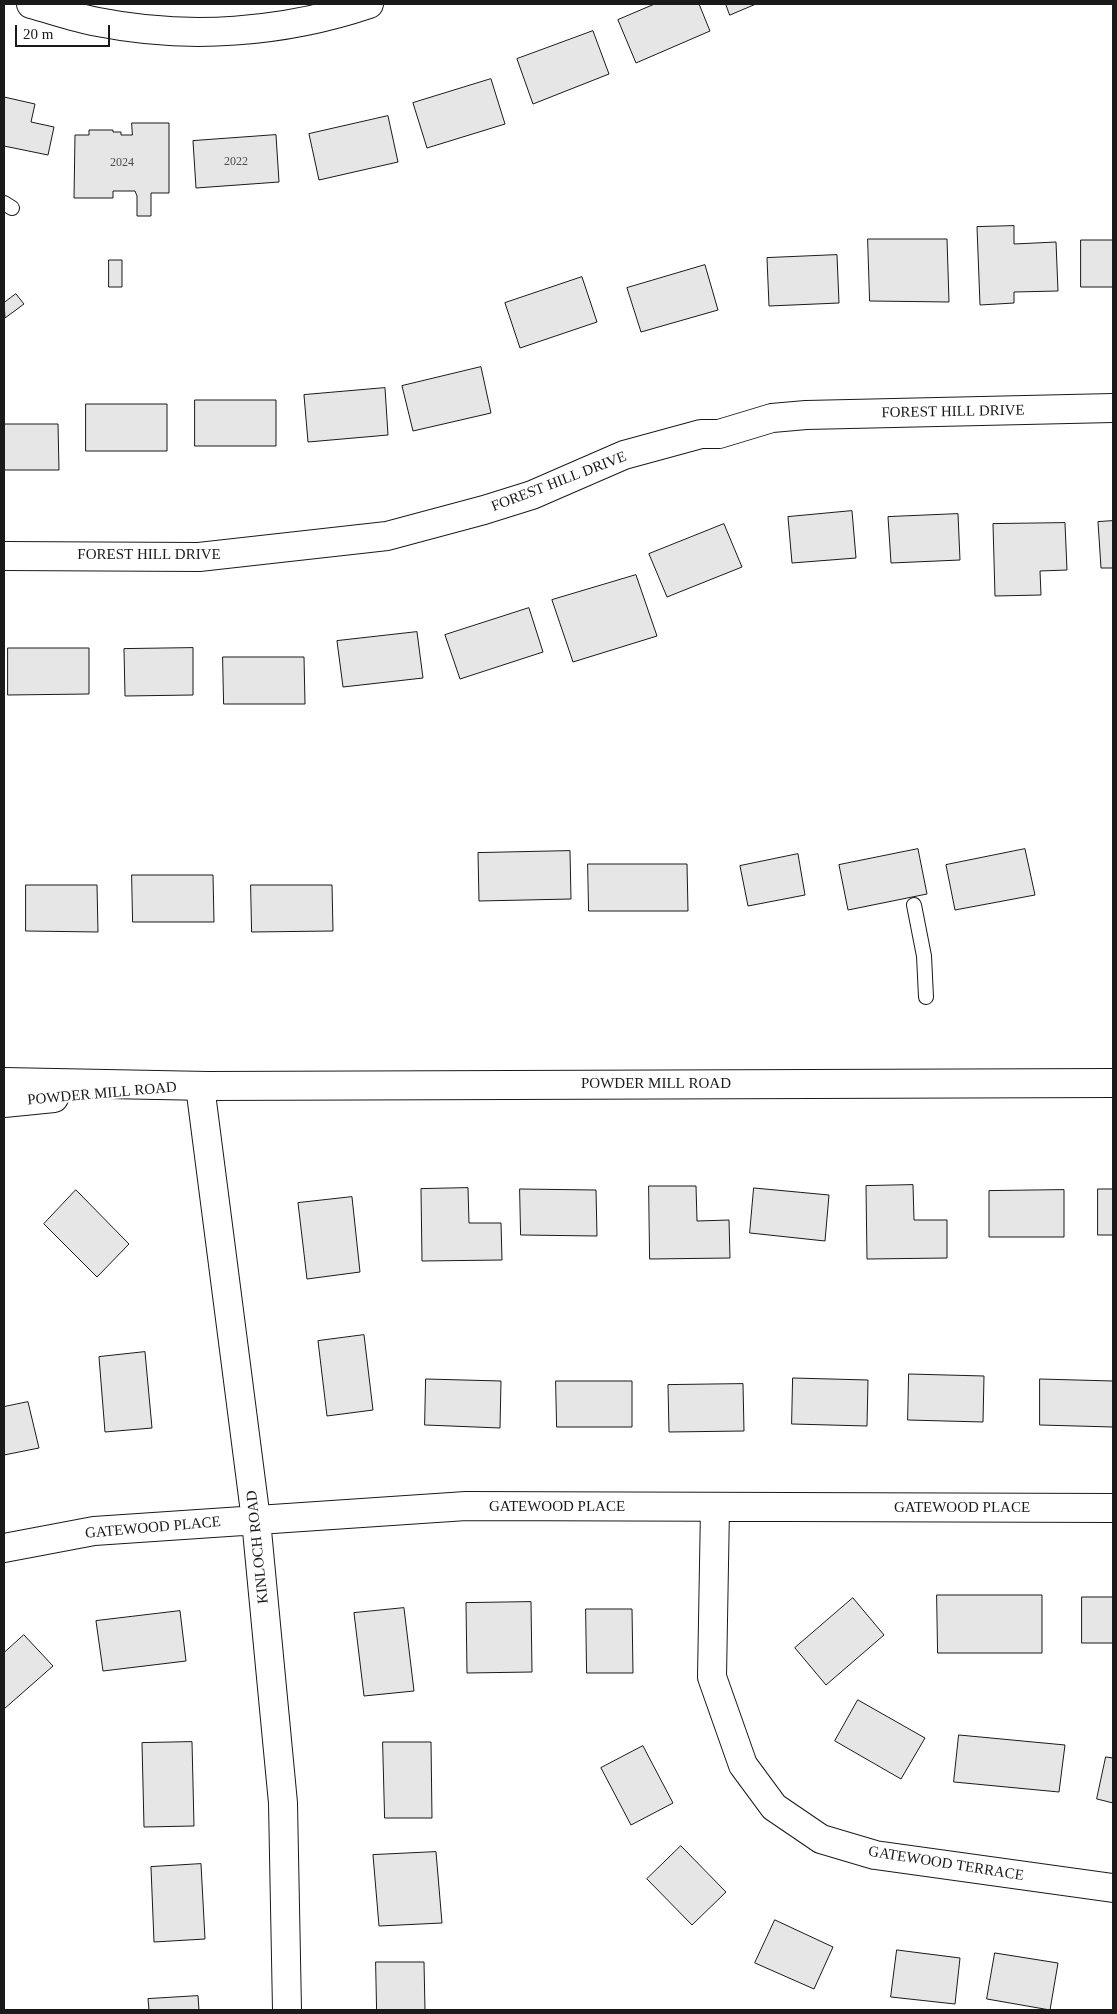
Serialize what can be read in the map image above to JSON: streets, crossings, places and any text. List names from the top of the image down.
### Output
{
  "streets": {
    "street": [
      "FOREST HILL DRIVE",
      "POWDER MILL ROAD",
      "GATEWOOD PLACE",
      "KINLOCH ROAD",
      "GATEWOOD TERRACE"
    ]
  },
  "crossings": [
    ["POWDER MILL ROAD", "KINLOCH ROAD"],
    ["GATEWOOD PLACE", "KINLOCH ROAD"],
    ["GATEWOOD PLACE", "GATEWOOD TERRACE"]
  ],
  "house_numbers": ["2022", "2024"],
  "scale_bar": "20 m"
}
